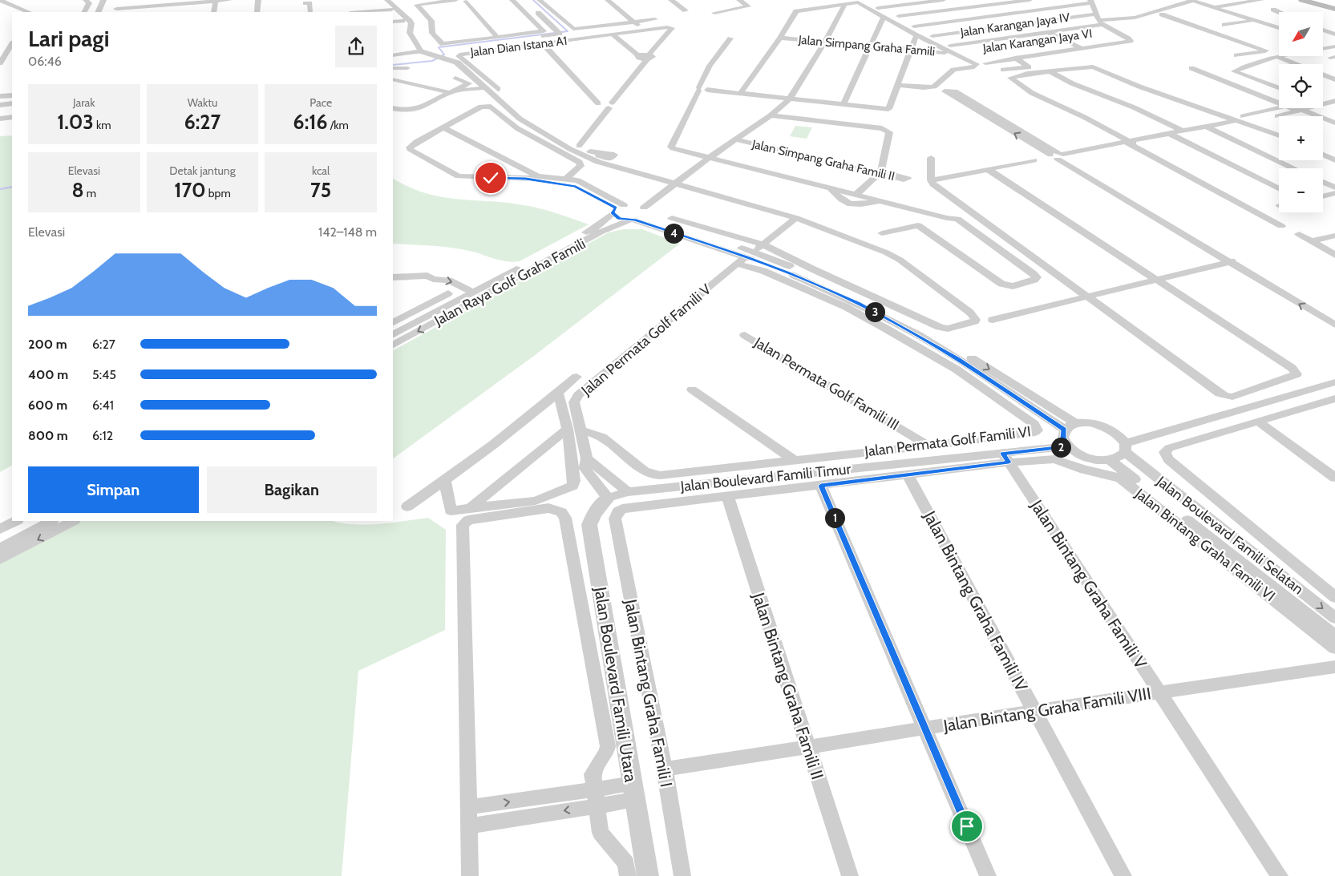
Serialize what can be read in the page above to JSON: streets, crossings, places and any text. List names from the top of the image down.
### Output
{
  "streets": {
    "street": [
      "Jalan Karangan Jaya IV",
      "Jalan Karangan Jaya VI",
      "Jalan Simpang Graha Famili",
      "Jalan Dian Istana A1",
      "Jalan Simpang Graha Famili II",
      "Jalan Raya Golf Graha Famili",
      "Jalan Permata Golf Famili V",
      "Jalan Permata Golf Famili III",
      "Jalan Permata Golf Famili VI",
      "Jalan Boulevard Famili Timur",
      "Jalan Boulevard Famili Selatan",
      "Jalan Bintang Graha Famili VI",
      "Jalan Bintang Graha Famili V",
      "Jalan Bintang Graha Famili IV",
      "Jalan Boulevard Famili Utara",
      "Jalan Bintang Graha Famili II",
      "Jalan Bintang Graha Famili I",
      "Jalan Bintang Graha Famili VIII"
    ]
  },
  "crossings": [
    ["Jalan Karangan Jaya IV", "Jalan Karangan Jaya VI"],
    ["Jalan Simpang Graha Famili", "Jalan Raya Golf Graha Famili"],
    ["Jalan Simpang Graha Famili II", "Jalan Raya Golf Graha Famili"],
    ["Jalan Permata Golf Famili V", "Jalan Permata Golf Famili VI"],
    ["Jalan Permata Golf Famili V", "Jalan Boulevard Famili Timur"],
    ["Jalan Permata Golf Famili V", "Jalan Boulevard Famili Utara"],
    ["Jalan Permata Golf Famili V", "Jalan Bintang Graha Famili I"],
    ["Jalan Permata Golf Famili III", "Jalan Permata Golf Famili VI"],
    ["Jalan Boulevard Famili Timur", "Jalan Bintang Graha Famili VI"],
    ["Jalan Boulevard Famili Timur", "Jalan Bintang Graha Famili V"],
    ["Jalan Boulevard Famili Timur", "Jalan Boulevard Famili Utara"],
    ["Jalan Boulevard Famili Timur", "Jalan Bintang Graha Famili I"],
    ["Jalan Bintang Graha Famili VI", "Jalan Bintang Graha Famili V"],
    ["Jalan Bintang Graha Famili V", "Jalan Bintang Graha Famili VIII"],
    ["Jalan Bintang Graha Famili IV", "Jalan Bintang Graha Famili VIII"],
    ["Jalan Boulevard Famili Utara", "Jalan Bintang Graha Famili I"],
    ["Jalan Bintang Graha Famili II", "Jalan Bintang Graha Famili VIII"],
    ["Jalan Bintang Graha Famili I", "Jalan Bintang Graha Famili VIII"]
  ],
  "north": "bottom left",
  "page": {
    "map_buttons": ["+", "−"],
    "heading": ["Lari pagi", "06:46"],
    "stats": [
      ["Jarak", "1.03 km"],
      ["Waktu", "6:27"],
      ["Pace", "6:16 /km"],
      ["Elevasi", "8 m"],
      ["Detak jantung", "170 bpm"],
      ["kcal", "75"]
    ],
    "chart": ["Elevasi", "142–148 m"],
    "pins": [
      "4",
      "3",
      "2",
      "1"
    ],
    "list": [
      {
        "name": "200 m",
        "note": "6:27"
      },
      {
        "name": "400 m",
        "note": "5:45"
      },
      {
        "name": "600 m",
        "note": "6:41"
      },
      {
        "name": "800 m",
        "note": "6:12"
      }
    ],
    "buttons": ["Simpan", "Bagikan"]
  }
}
